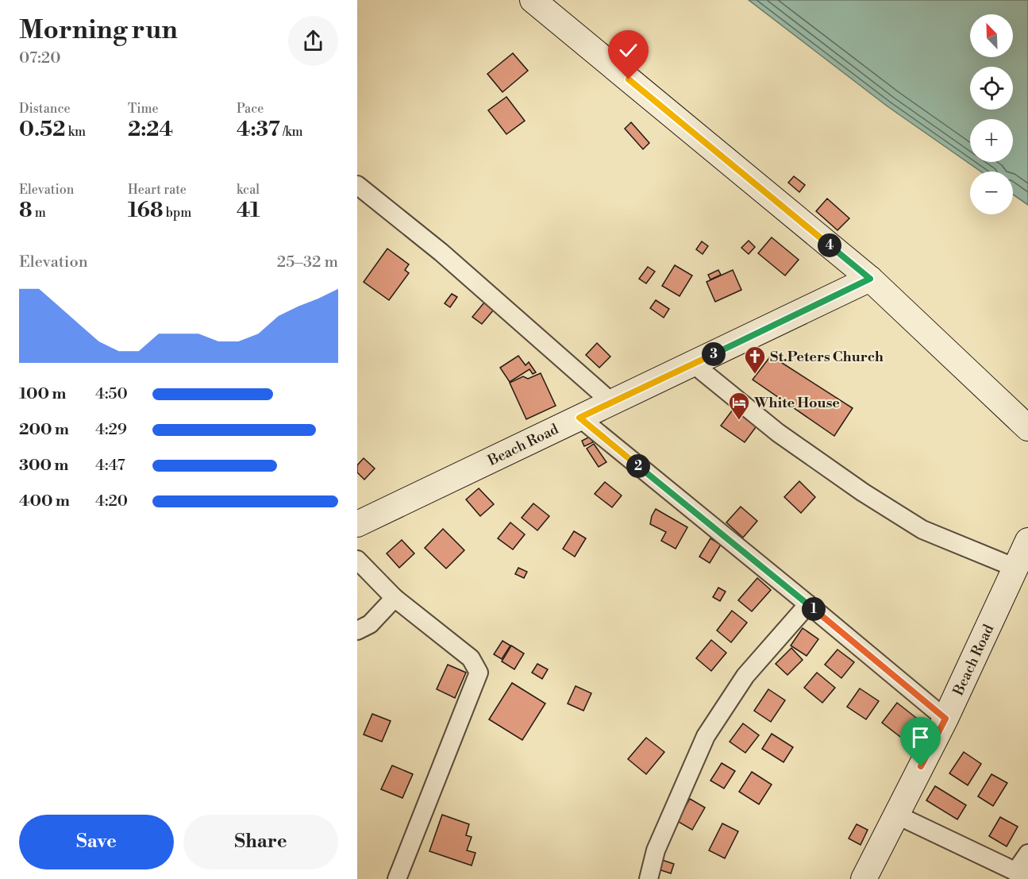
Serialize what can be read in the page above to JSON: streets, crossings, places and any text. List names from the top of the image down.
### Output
{
  "streets": {
    "street": ["Beach Road"]
  },
  "places": {
    "church": ["St.Peters Church"],
    "hotel": ["White House"]
  },
  "north": "top left",
  "page": {
    "heading": ["Morning run", "07:20"],
    "map_buttons": ["+", "−"],
    "stats": [
      ["Distance", "0.52 km"],
      ["Time", "2:24"],
      ["Pace", "4:37 /km"],
      ["Elevation", "8 m"],
      ["Heart rate", "168 bpm"],
      ["kcal", "41"]
    ],
    "pins": [
      "4",
      "3",
      "2",
      "1"
    ],
    "chart": ["Elevation", "25–32 m"],
    "list": [
      {
        "name": "100 m",
        "note": "4:50"
      },
      {
        "name": "200 m",
        "note": "4:29"
      },
      {
        "name": "300 m",
        "note": "4:47"
      },
      {
        "name": "400 m",
        "note": "4:20"
      }
    ],
    "buttons": ["Save", "Share"]
  }
}
